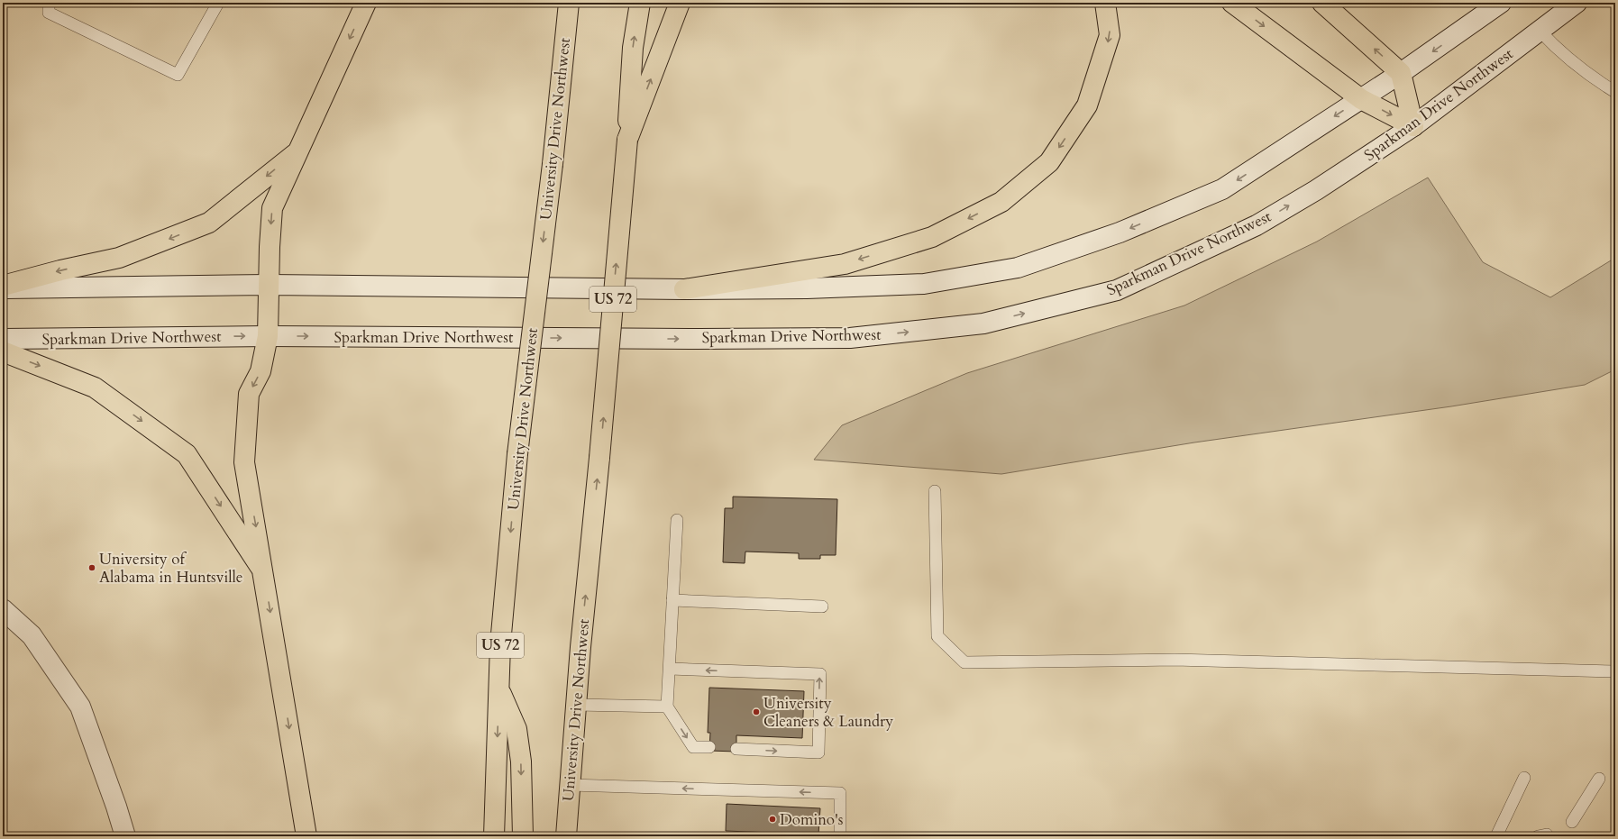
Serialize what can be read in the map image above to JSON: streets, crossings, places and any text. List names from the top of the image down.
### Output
{
  "streets": {
    "highway": ["University Drive Northwest", "US 72"],
    "main road": ["Sparkman Drive Northwest"]
  },
  "crossings": [
    ["University Drive Northwest", "US 72"]
  ],
  "places": ["University of Alabama in Huntsville", "University Cleaners & Laundry", "Domino's"]
}
